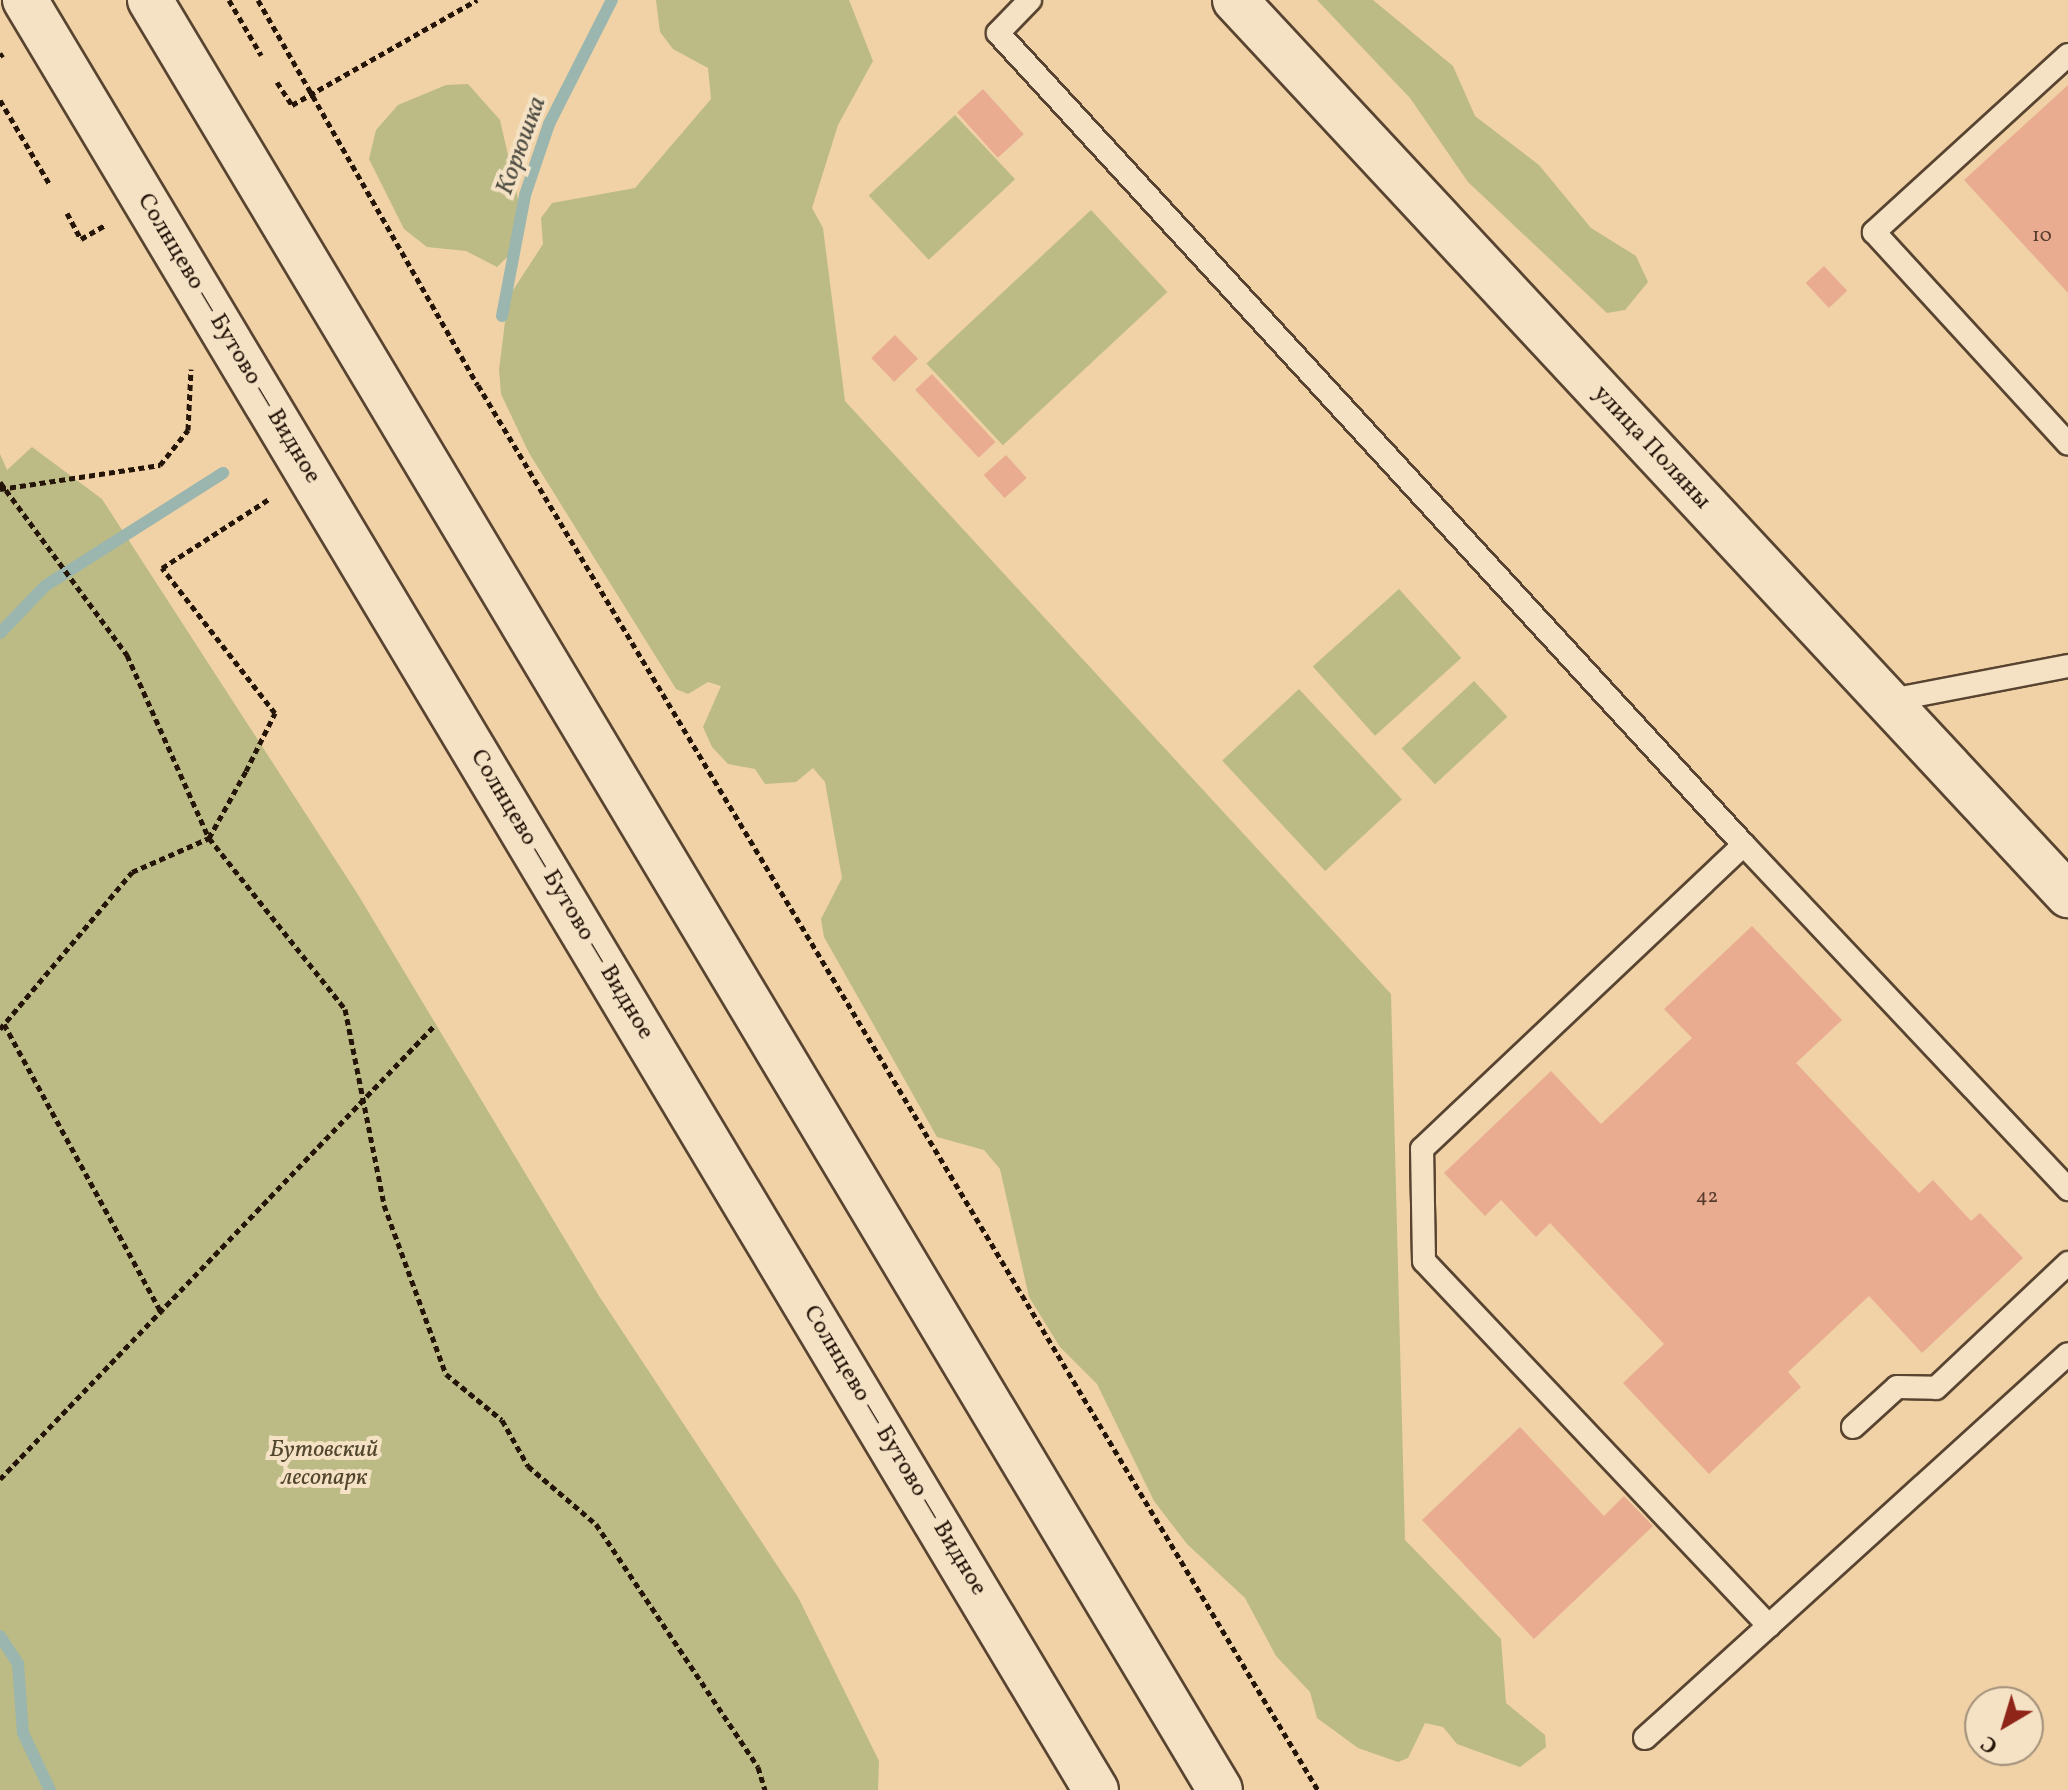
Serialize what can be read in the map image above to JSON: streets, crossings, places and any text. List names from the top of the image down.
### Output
{
  "streets": {
    "main road": ["Солнцево — Бутово — Видное", "улица Поляны"]
  },
  "water": ["Корюшка"],
  "parks": ["Бутовский лесопарк"],
  "house_numbers": ["10", "42"],
  "north": "bottom left"
}
